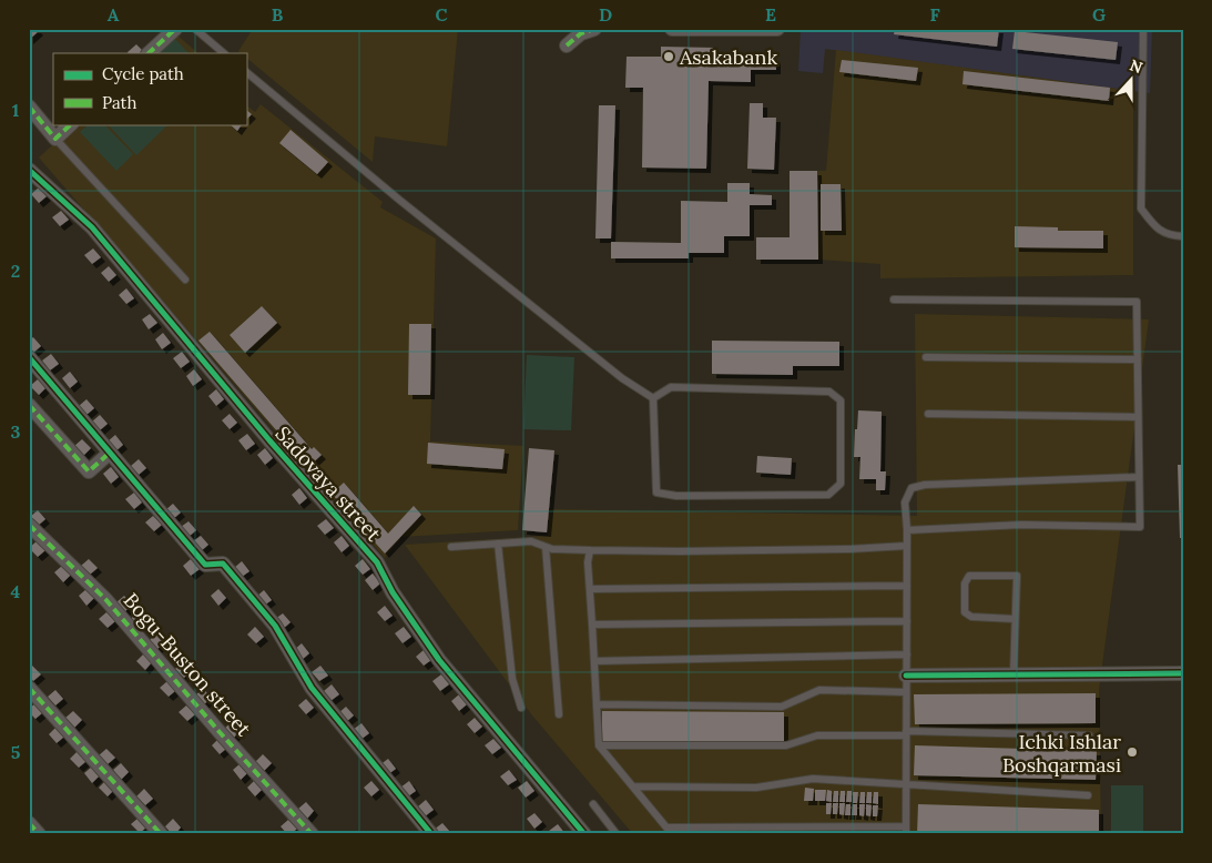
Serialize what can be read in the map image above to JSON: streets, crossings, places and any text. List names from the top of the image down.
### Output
{
  "streets": {
    "street": ["Sadovaya street", "Bogu-Buston street"]
  },
  "places": ["Asakabank", "Ichki Ishlar Boshqarmasi"],
  "legend": ["Cycle path", "Path"],
  "north": "top",
  "grid": {
    "columns": [
      "A",
      "B",
      "C",
      "D",
      "E",
      "F",
      "G"
    ],
    "rows": [
      "1",
      "2",
      "3",
      "4",
      "5"
    ]
  }
}
